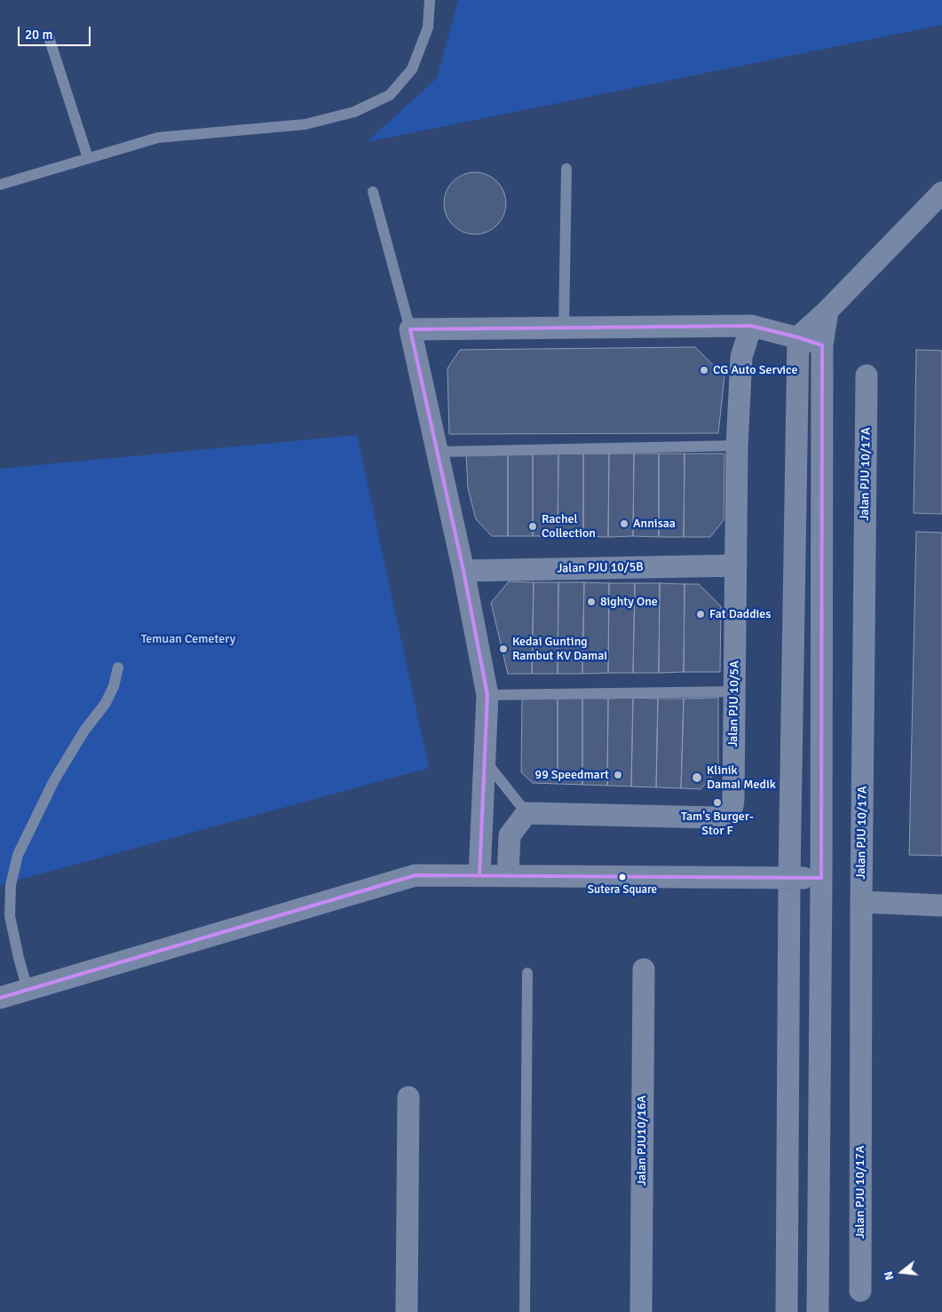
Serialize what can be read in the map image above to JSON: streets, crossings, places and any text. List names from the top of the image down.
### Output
{
  "streets": {
    "street": [
      "Jalan PJU 10/17A",
      "Jalan PJU 10/5B",
      "Jalan PJU 10/5A",
      "Jalan PJU10/16A"
    ]
  },
  "crossings": [
    ["Jalan PJU 10/5B", "Jalan PJU 10/5A"]
  ],
  "parks": ["Temuan Cemetery"],
  "places": [
    "CG Auto Service",
    "Annisaa",
    "Rachel Collection",
    "8ighty One",
    "Fat Daddies",
    "Kedai Gunting Rambut KV Damai",
    "99 Speedmart",
    "Klinik Damai Medik",
    "Tam's Burger- Stor F",
    "Sutera Square"
  ],
  "scale_bar": "20 m",
  "north": "left"
}
